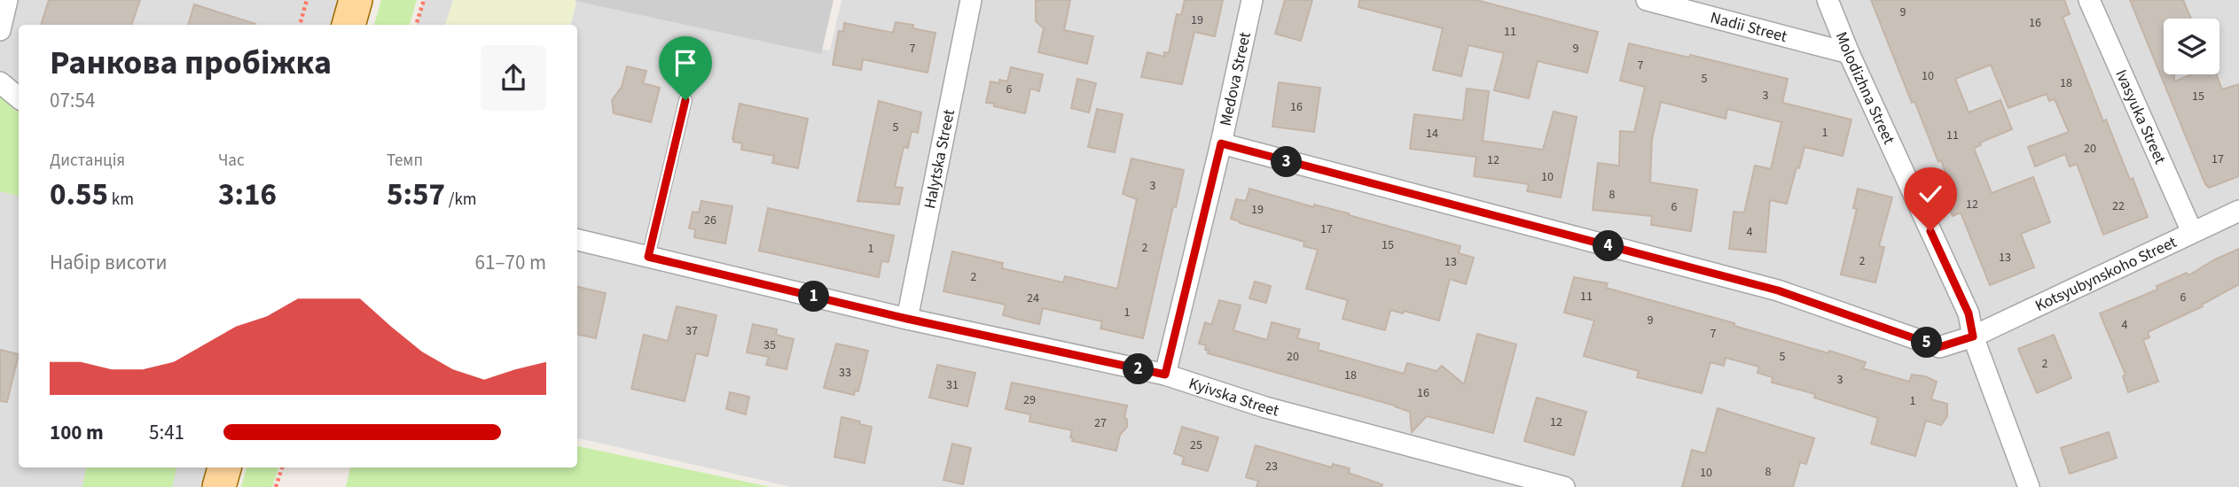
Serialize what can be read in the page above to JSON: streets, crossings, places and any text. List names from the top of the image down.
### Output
{
  "streets": {
    "street": [
      "Nadii Street",
      "Medova Street",
      "Molodizhna Street",
      "Ivasyuka Street",
      "Halytska Street",
      "Kotsyubynskoho Street",
      "Kyivska Street"
    ]
  },
  "crossings": [
    ["Nadii Street", "Molodizhna Street"],
    ["Medova Street", "Kotsyubynskoho Street"],
    ["Medova Street", "Kyivska Street"],
    ["Molodizhna Street", "Kotsyubynskoho Street"],
    ["Ivasyuka Street", "Kotsyubynskoho Street"],
    ["Halytska Street", "Kyivska Street"]
  ],
  "house_numbers": [
    "9",
    "19",
    "16",
    "11",
    "7",
    "9",
    "7",
    "10",
    "5",
    "18",
    "6",
    "3",
    "15",
    "16",
    "5",
    "1",
    "14",
    "11",
    "20",
    "17",
    "12",
    "10",
    "3",
    "8",
    "12",
    "22",
    "6",
    "19",
    "26",
    "17",
    "4",
    "15",
    "2",
    "1",
    "13",
    "2",
    "13",
    "2",
    "11",
    "6",
    "24",
    "1",
    "9",
    "4",
    "37",
    "7",
    "35",
    "20",
    "5",
    "2",
    "33",
    "18",
    "3",
    "31",
    "16",
    "29",
    "1",
    "12",
    "27",
    "25",
    "23",
    "8",
    "10"
  ],
  "page": {
    "heading": ["Ранкова пробіжка", "07:54"],
    "stats": [
      ["Дистанція", "0.55 km"],
      ["Час", "3:16"],
      ["Темп", "5:57 /km"]
    ],
    "pins": [
      "3",
      "4",
      "1",
      "5",
      "2"
    ],
    "chart": ["Набір висоти", "61–70 m"],
    "list": [
      {
        "name": "100 m",
        "note": "5:41"
      }
    ]
  }
}
